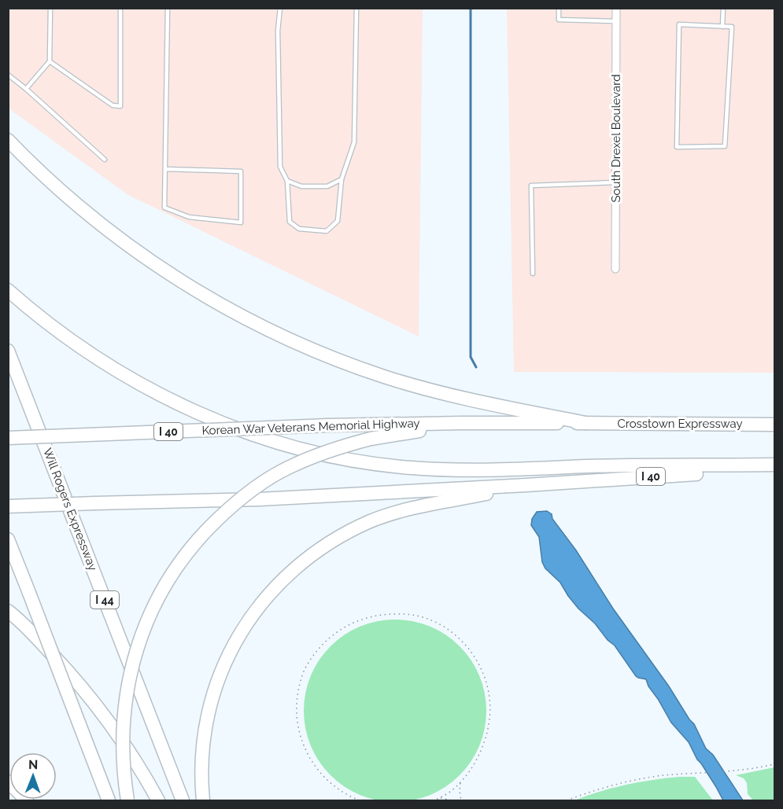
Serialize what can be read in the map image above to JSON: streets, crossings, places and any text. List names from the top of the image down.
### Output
{
  "streets": {
    "highway": [
      "Crosstown Expressway",
      "Korean War Veterans Memorial Highway",
      "I 40",
      "Will Rogers Expressway",
      "I 44"
    ],
    "street": ["South Drexel Boulevard"]
  },
  "crossings": [
    ["Crosstown Expressway", "Korean War Veterans Memorial Highway"]
  ],
  "north": "top"
}
